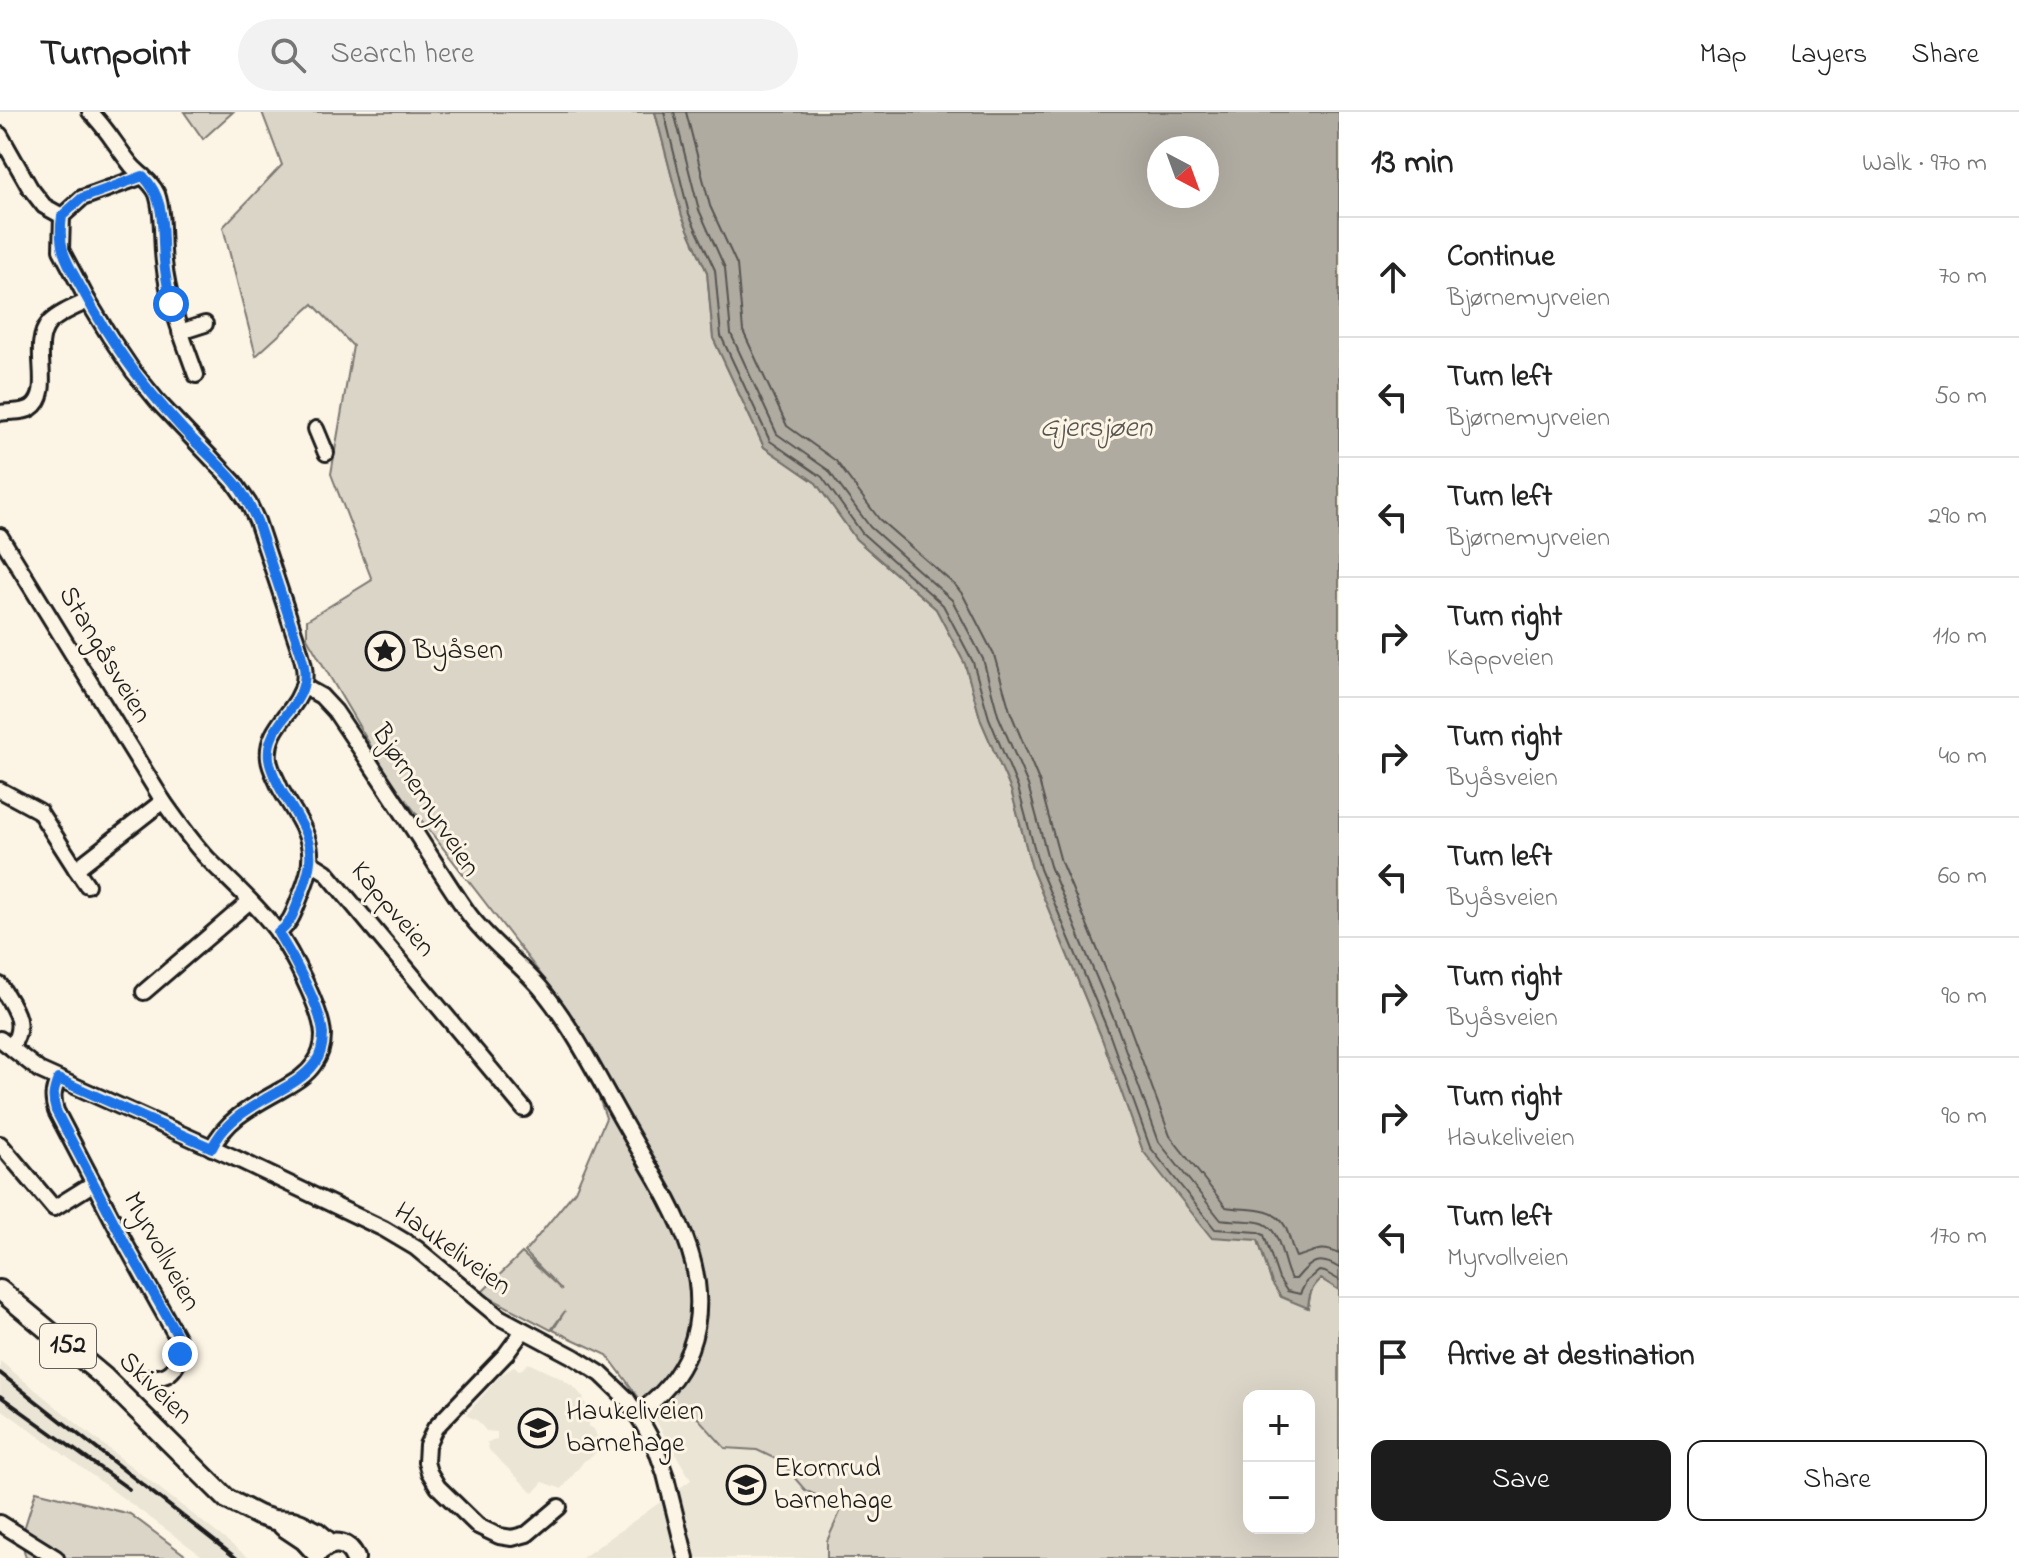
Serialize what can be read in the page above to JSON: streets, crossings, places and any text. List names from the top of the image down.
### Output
{
  "streets": {
    "main road": ["152", "Skiveien"],
    "street": [
      "Stangåsveien",
      "Bjørnemyrveien",
      "Kappveien",
      "Haukeliveien",
      "Myrvollveien"
    ]
  },
  "crossings": [
    ["Stangåsveien", "Haukeliveien"],
    ["Bjørnemyrveien", "Kappveien"],
    ["Bjørnemyrveien", "Haukeliveien"],
    ["Haukeliveien", "Myrvollveien"],
    ["152", "Skiveien"]
  ],
  "water": ["Gjersjøen"],
  "places": {
    "place": ["Byåsen"],
    "school or university": ["Haukeliveien barnehage", "Ekornrud barnehage"]
  },
  "north": "bottom right",
  "page": {
    "header": "Turnpoint",
    "search": "Search here",
    "nav": ["Map", "Layers", "Share"],
    "heading": ["13 min", "Walk · 970 m"],
    "list": [
      ["Continue", "Bjørnemyrveien", "70 m"],
      ["Turn left", "Bjørnemyrveien", "50 m"],
      ["Turn left", "Bjørnemyrveien", "290 m"],
      ["Turn right", "Kappveien", "110 m"],
      ["Turn right", "Byåsveien", "40 m"],
      ["Turn left", "Byåsveien", "60 m"],
      ["Turn right", "Byåsveien", "90 m"],
      ["Turn right", "Haukeliveien", "90 m"],
      ["Turn left", "Myrvollveien", "170 m"],
      "Arrive at destination"
    ],
    "map_buttons": ["+", "−"],
    "buttons": ["Save", "Share"]
  }
}
